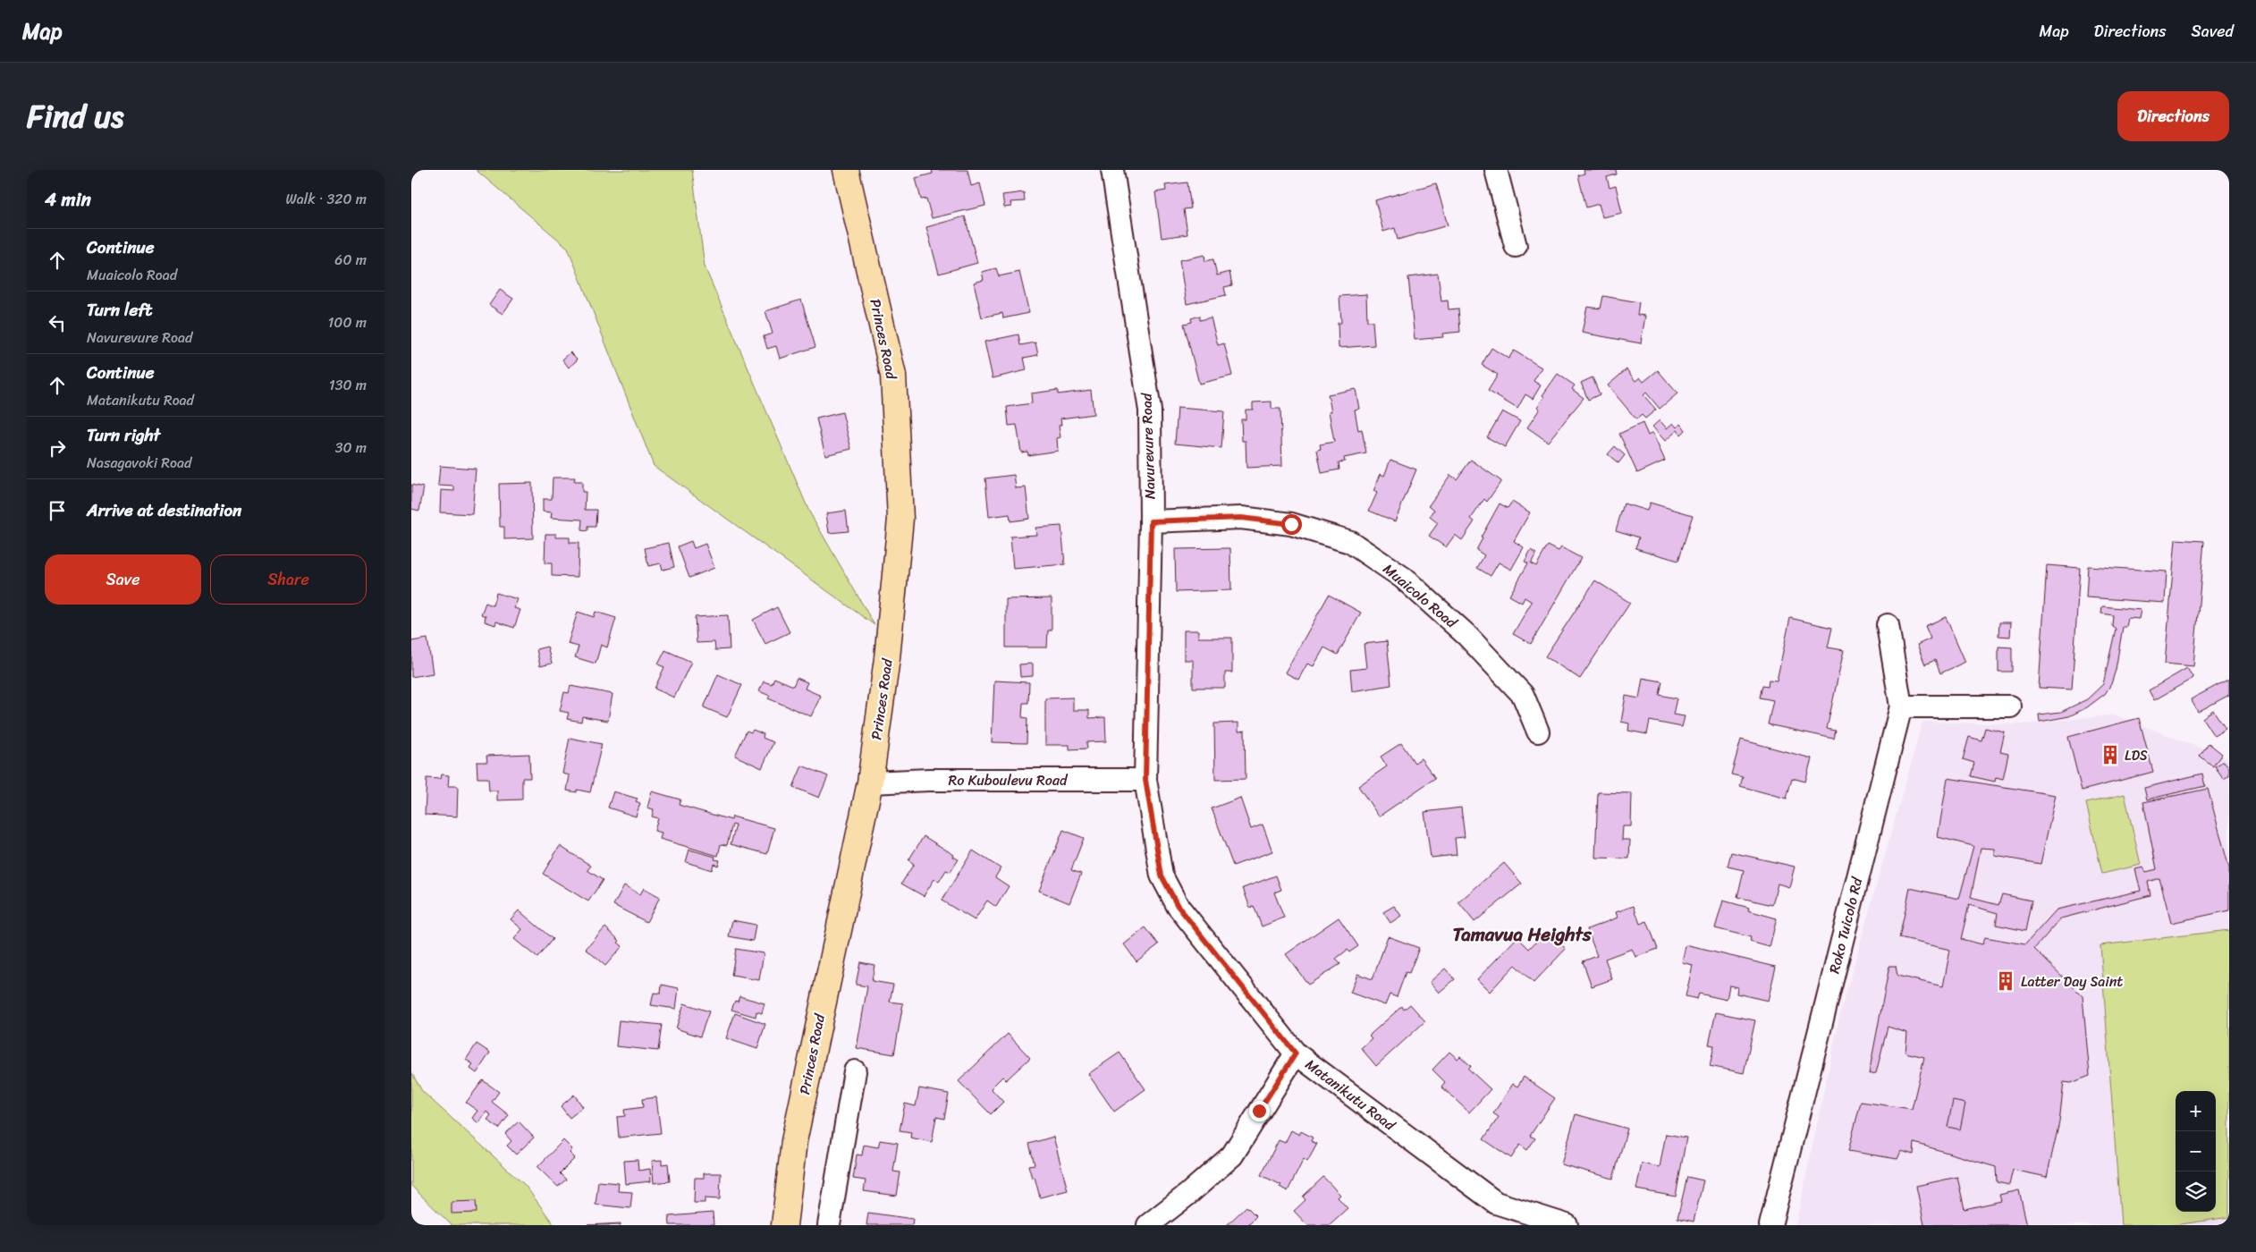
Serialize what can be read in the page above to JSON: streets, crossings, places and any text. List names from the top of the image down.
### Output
{
  "streets": {
    "main road": ["Princes Road"],
    "street": [
      "Navurevure Road",
      "Muaicolo Road",
      "Ro Kuboulevu Road",
      "Roko Tuicolo Rd",
      "Matanikutu Road"
    ]
  },
  "crossings": [
    ["Princes Road", "Ro Kuboulevu Road"],
    ["Navurevure Road", "Muaicolo Road"],
    ["Navurevure Road", "Ro Kuboulevu Road"],
    ["Navurevure Road", "Matanikutu Road"],
    ["Ro Kuboulevu Road", "Matanikutu Road"]
  ],
  "districts": ["Tamavua Heights"],
  "places": {
    "building": ["LDS", "Latter Day Saint"]
  },
  "page": {
    "header": "Map",
    "nav": ["Map", "Directions", "Saved"],
    "title": "Find us",
    "buttons": [
      "Directions",
      ["Save", "Share"]
    ],
    "heading": ["4 min", "Walk · 320 m"],
    "list": [
      ["Continue", "Muaicolo Road", "60 m"],
      ["Turn left", "Navurevure Road", "100 m"],
      ["Continue", "Matanikutu Road", "130 m"],
      ["Turn right", "Nasagavoki Road", "30 m"],
      "Arrive at destination"
    ],
    "map_buttons": ["+", "−"]
  }
}
